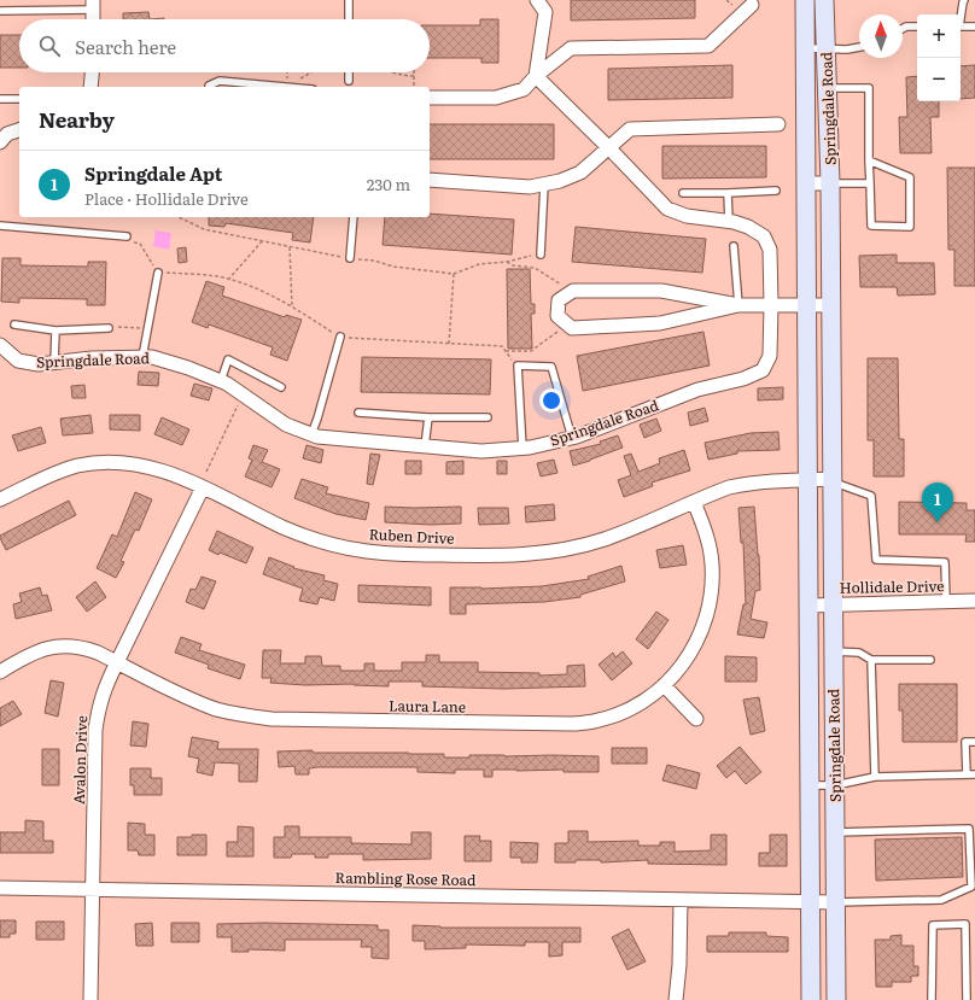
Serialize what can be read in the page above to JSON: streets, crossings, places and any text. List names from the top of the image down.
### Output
{
  "streets": {
    "street": [
      "Springdale Road",
      "Ruben Drive",
      "Hollidale Drive",
      "Laura Lane",
      "Avalon Drive",
      "Rambling Rose Road"
    ]
  },
  "crossings": [
    ["Springdale Road", "Ruben Drive"],
    ["Springdale Road", "Hollidale Drive"],
    ["Springdale Road", "Rambling Rose Road"],
    ["Ruben Drive", "Laura Lane"],
    ["Ruben Drive", "Avalon Drive"],
    ["Laura Lane", "Avalon Drive"],
    ["Avalon Drive", "Rambling Rose Road"]
  ],
  "north": "top",
  "page": {
    "map_buttons": ["+", "−"],
    "search": "Search here",
    "heading": "Nearby",
    "list": [
      {
        "mark": "1",
        "name": "Springdale Apt",
        "note": "Place · Hollidale Drive",
        "value": "230 m"
      }
    ],
    "pins": "1"
  }
}
